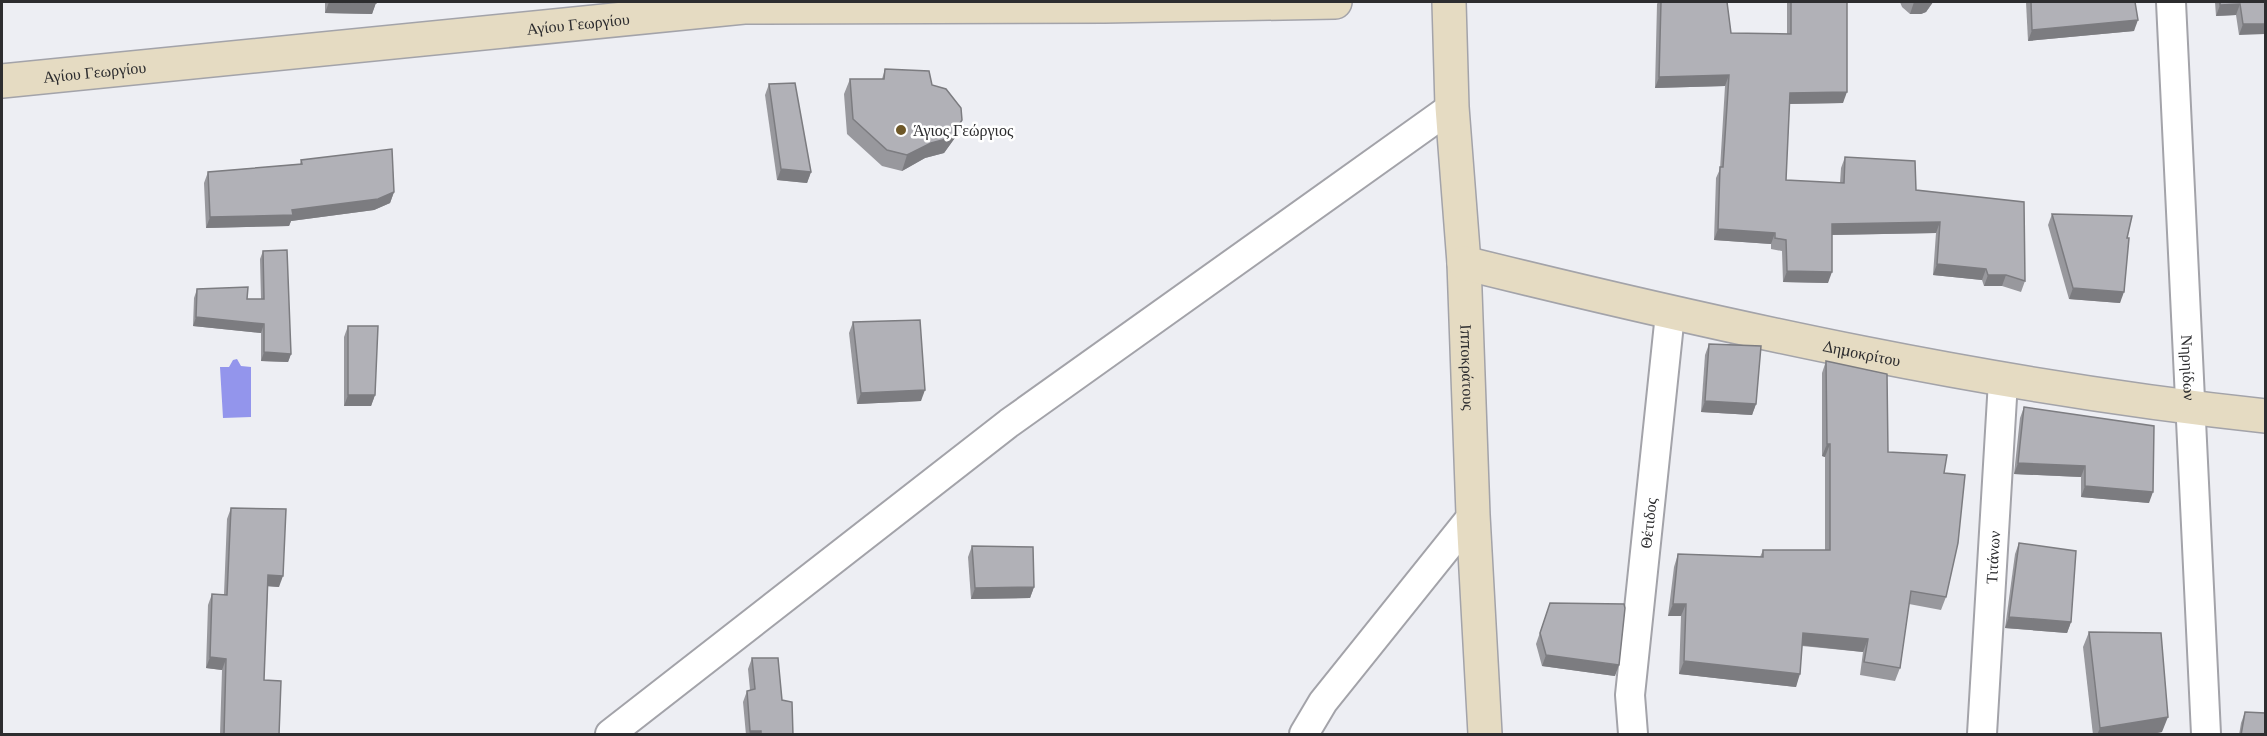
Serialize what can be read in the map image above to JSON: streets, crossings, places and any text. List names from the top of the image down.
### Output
{
  "streets": {
    "street": [
      "Αγίου Γεωργίου",
      "Δημοκρίτου",
      "Ιπποκράτους",
      "Νηρηίδων",
      "Θέτιδος",
      "Τιτάνων"
    ]
  },
  "crossings": [
    ["Δημοκρίτου", "Ιπποκράτους"],
    ["Δημοκρίτου", "Νηρηίδων"],
    ["Δημοκρίτου", "Θέτιδος"],
    ["Δημοκρίτου", "Τιτάνων"]
  ],
  "places": ["Άγιος Γεώργιος"]
}
